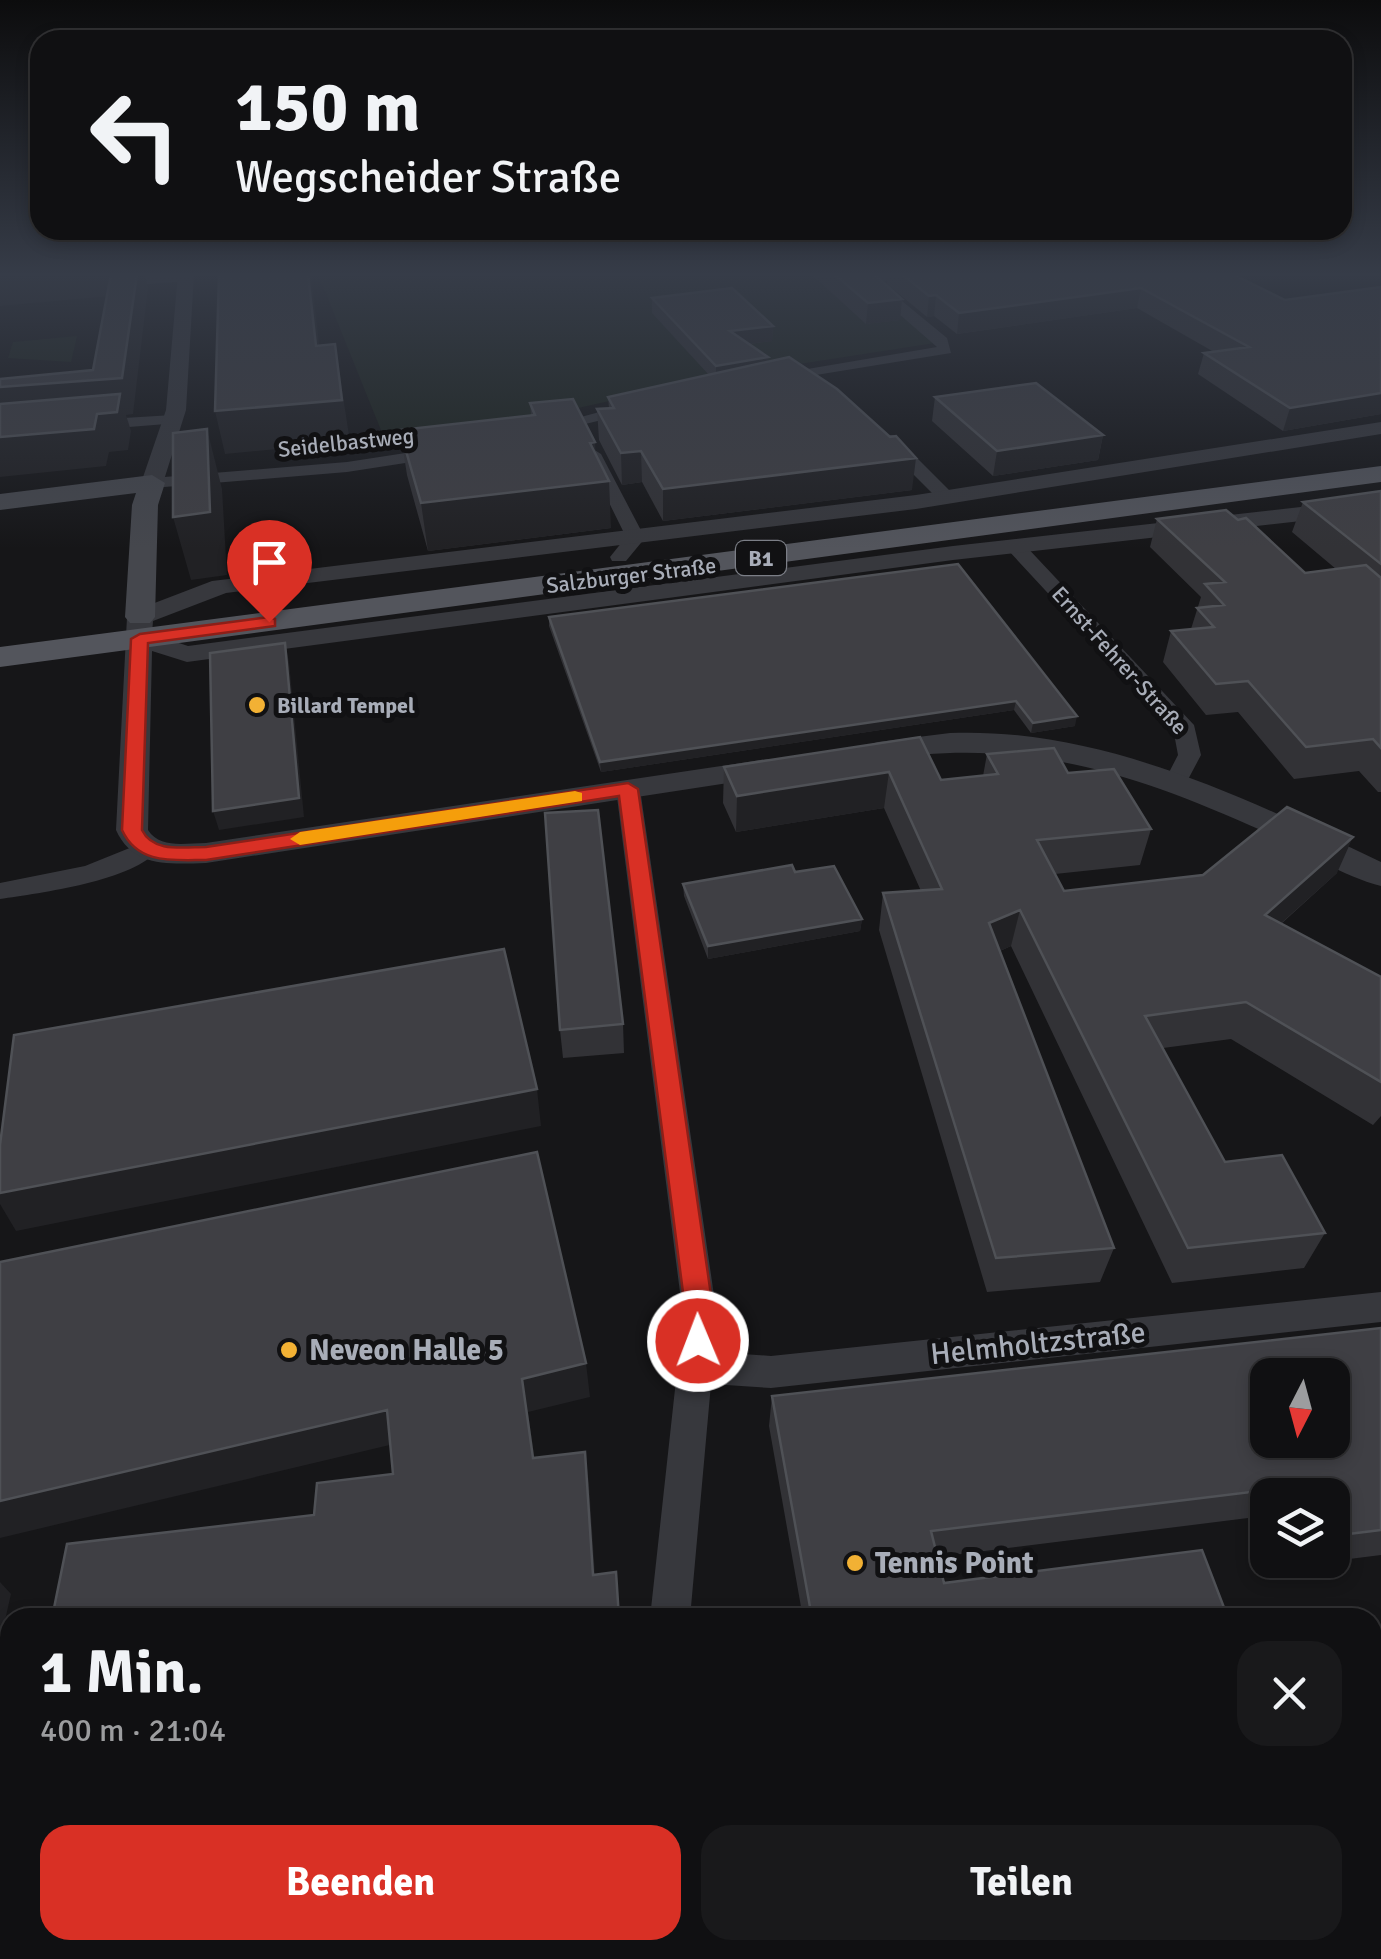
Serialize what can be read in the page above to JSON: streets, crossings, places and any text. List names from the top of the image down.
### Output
{
  "streets": {
    "main road": ["B1", "Salzburger Straße"],
    "street": ["Seidelbastweg", "Ernst-Fehrer-Straße", "Helmholtzstraße"]
  },
  "places": ["Billard Tempel", "Neveon Halle 5", "Tennis Point"],
  "north": "bottom",
  "page": {
    "turn": ["150 m", "Wegscheider Straße"],
    "heading": ["1 Min.", "400 m · 21:04"],
    "buttons": ["Beenden", "Teilen"]
  }
}
